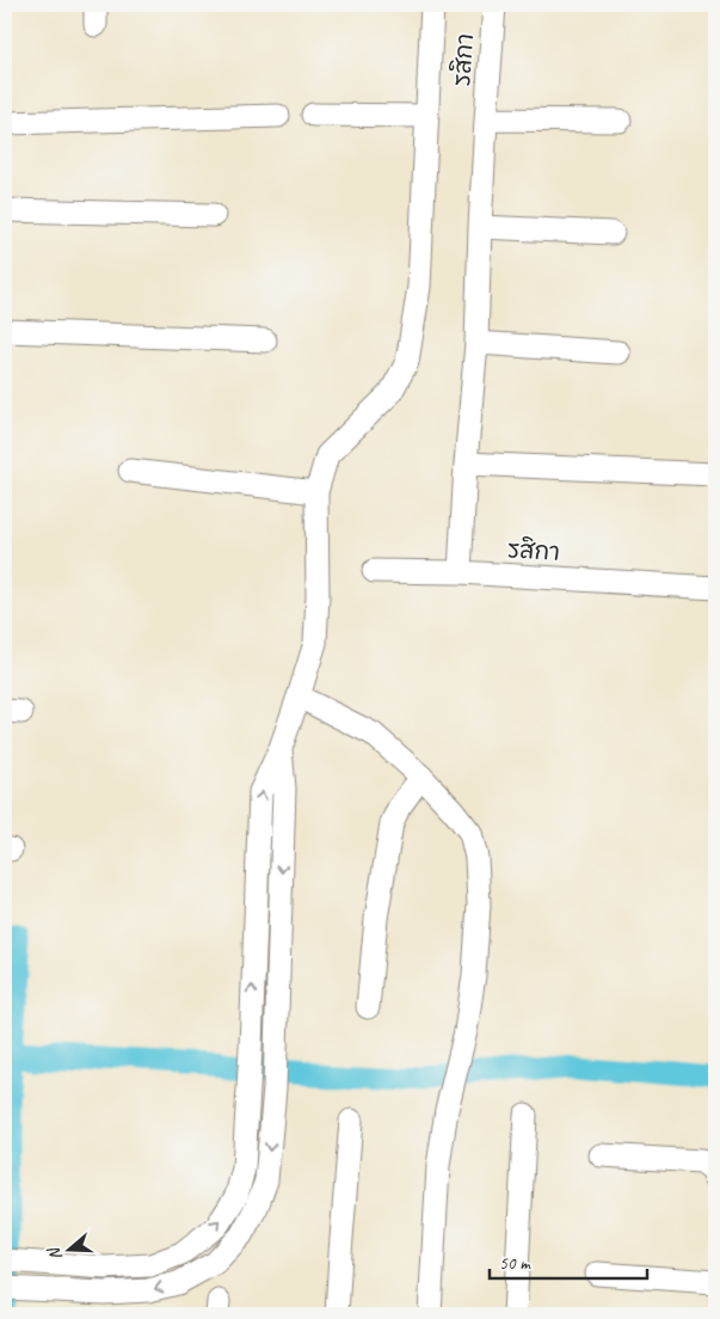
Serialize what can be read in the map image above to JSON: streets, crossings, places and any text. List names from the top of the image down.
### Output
{
  "streets": {
    "street": ["รสิกา"]
  },
  "scale_bar": "50 m",
  "north": "left"
}
